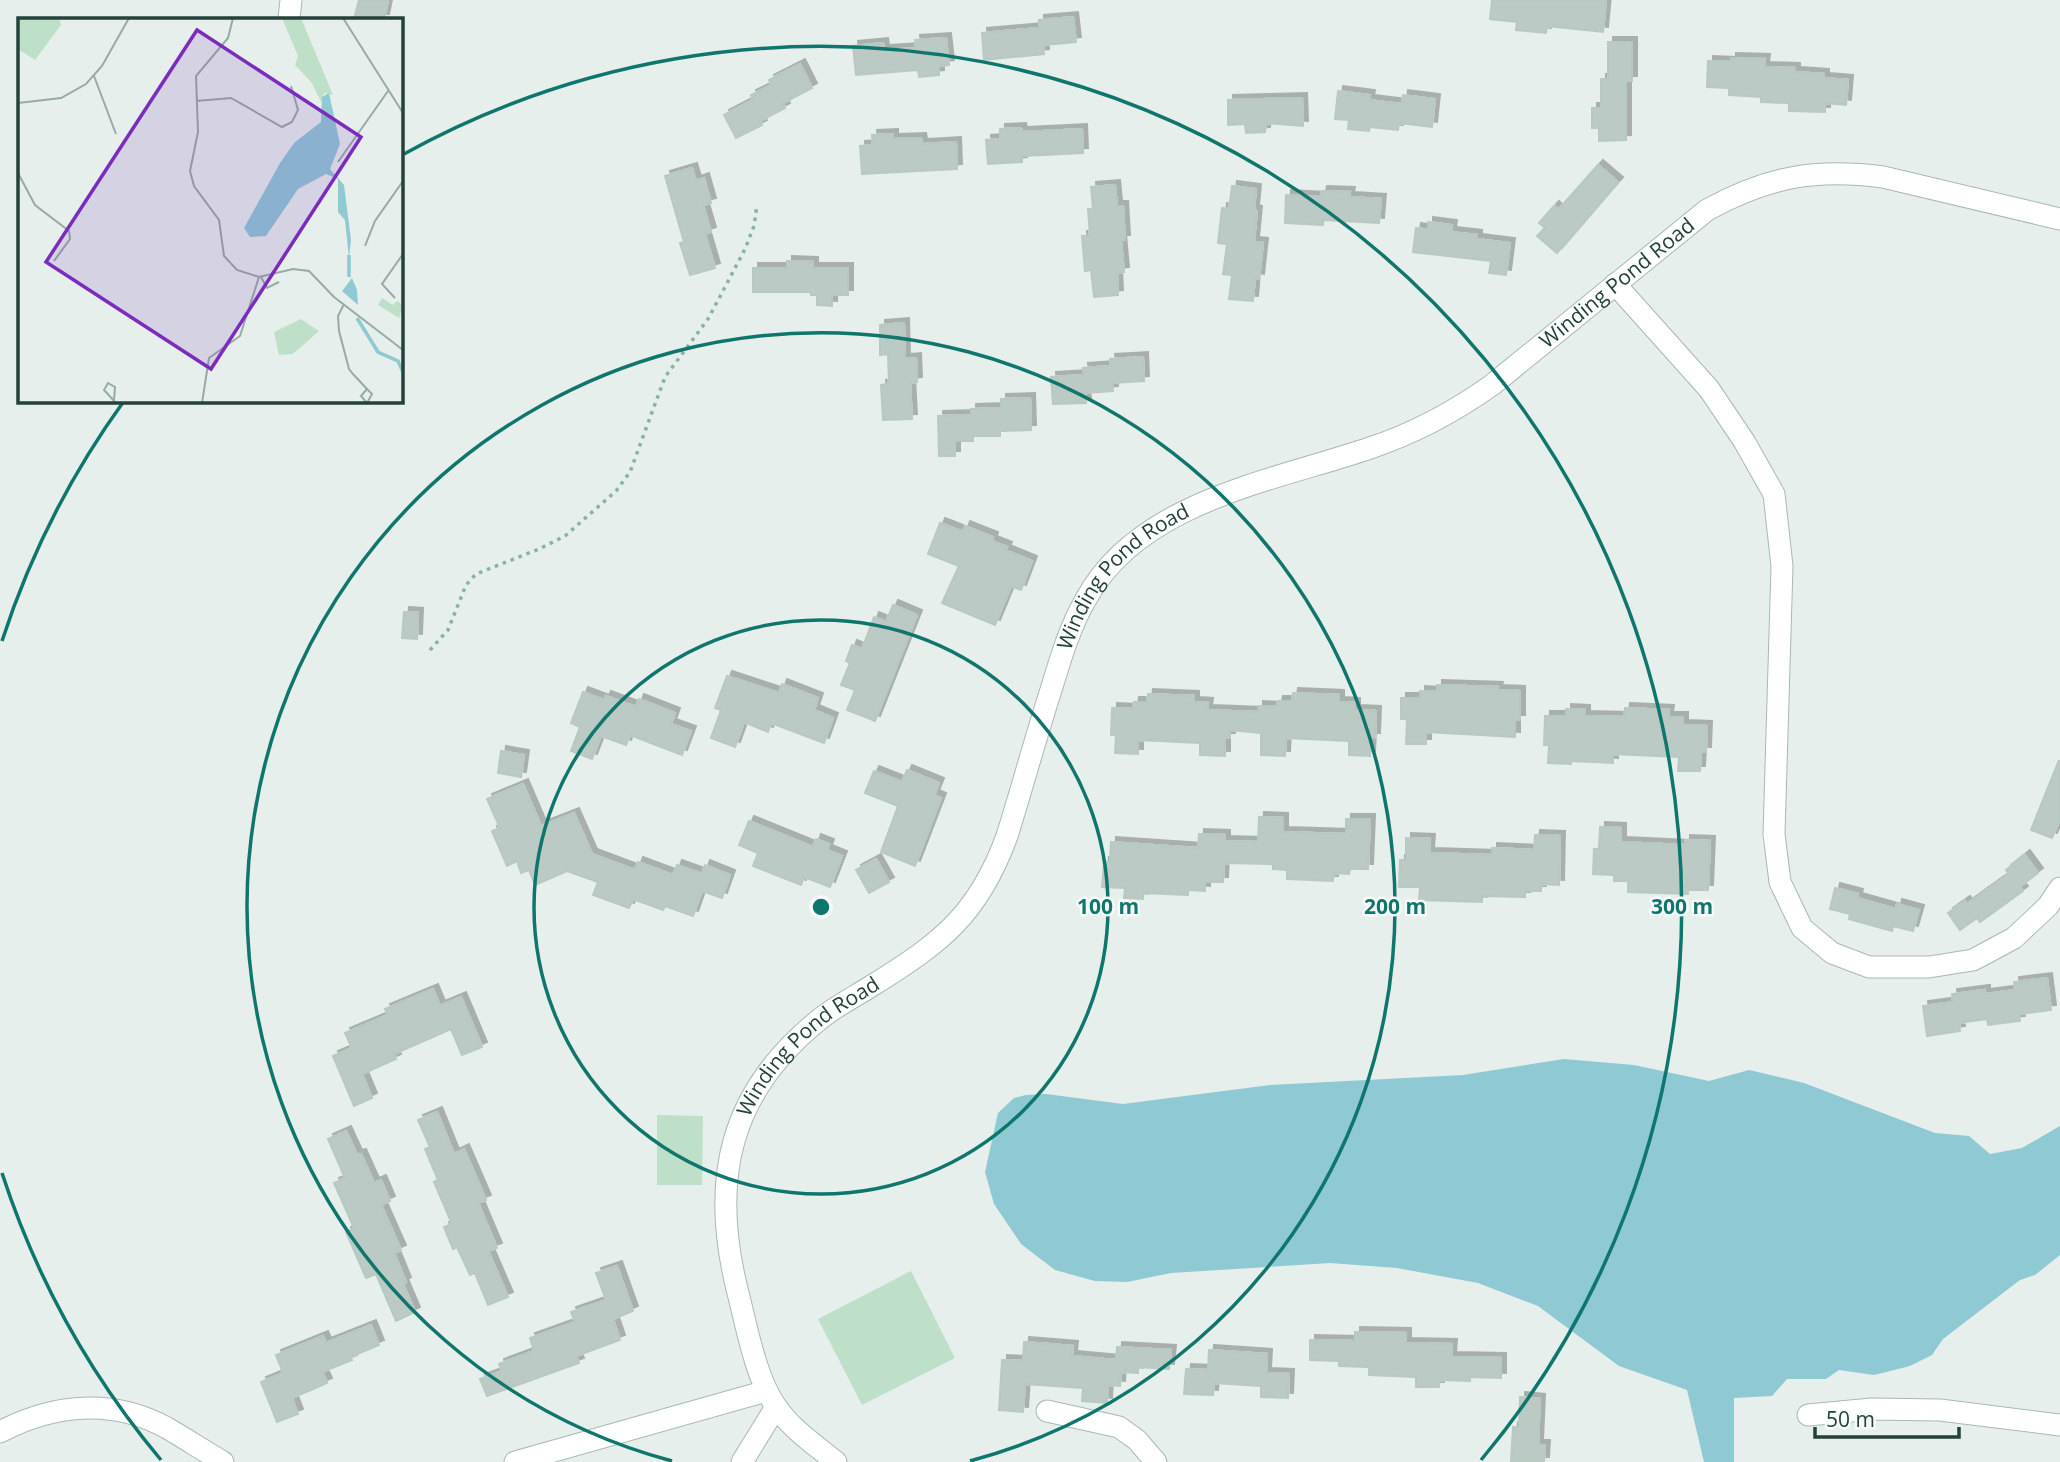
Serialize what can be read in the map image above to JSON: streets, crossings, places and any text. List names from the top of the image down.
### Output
{
  "streets": {
    "street": ["Winding Pond Road"]
  },
  "scale_bar": "50 m",
  "rings": ["100 m", "200 m", "300 m"]
}
